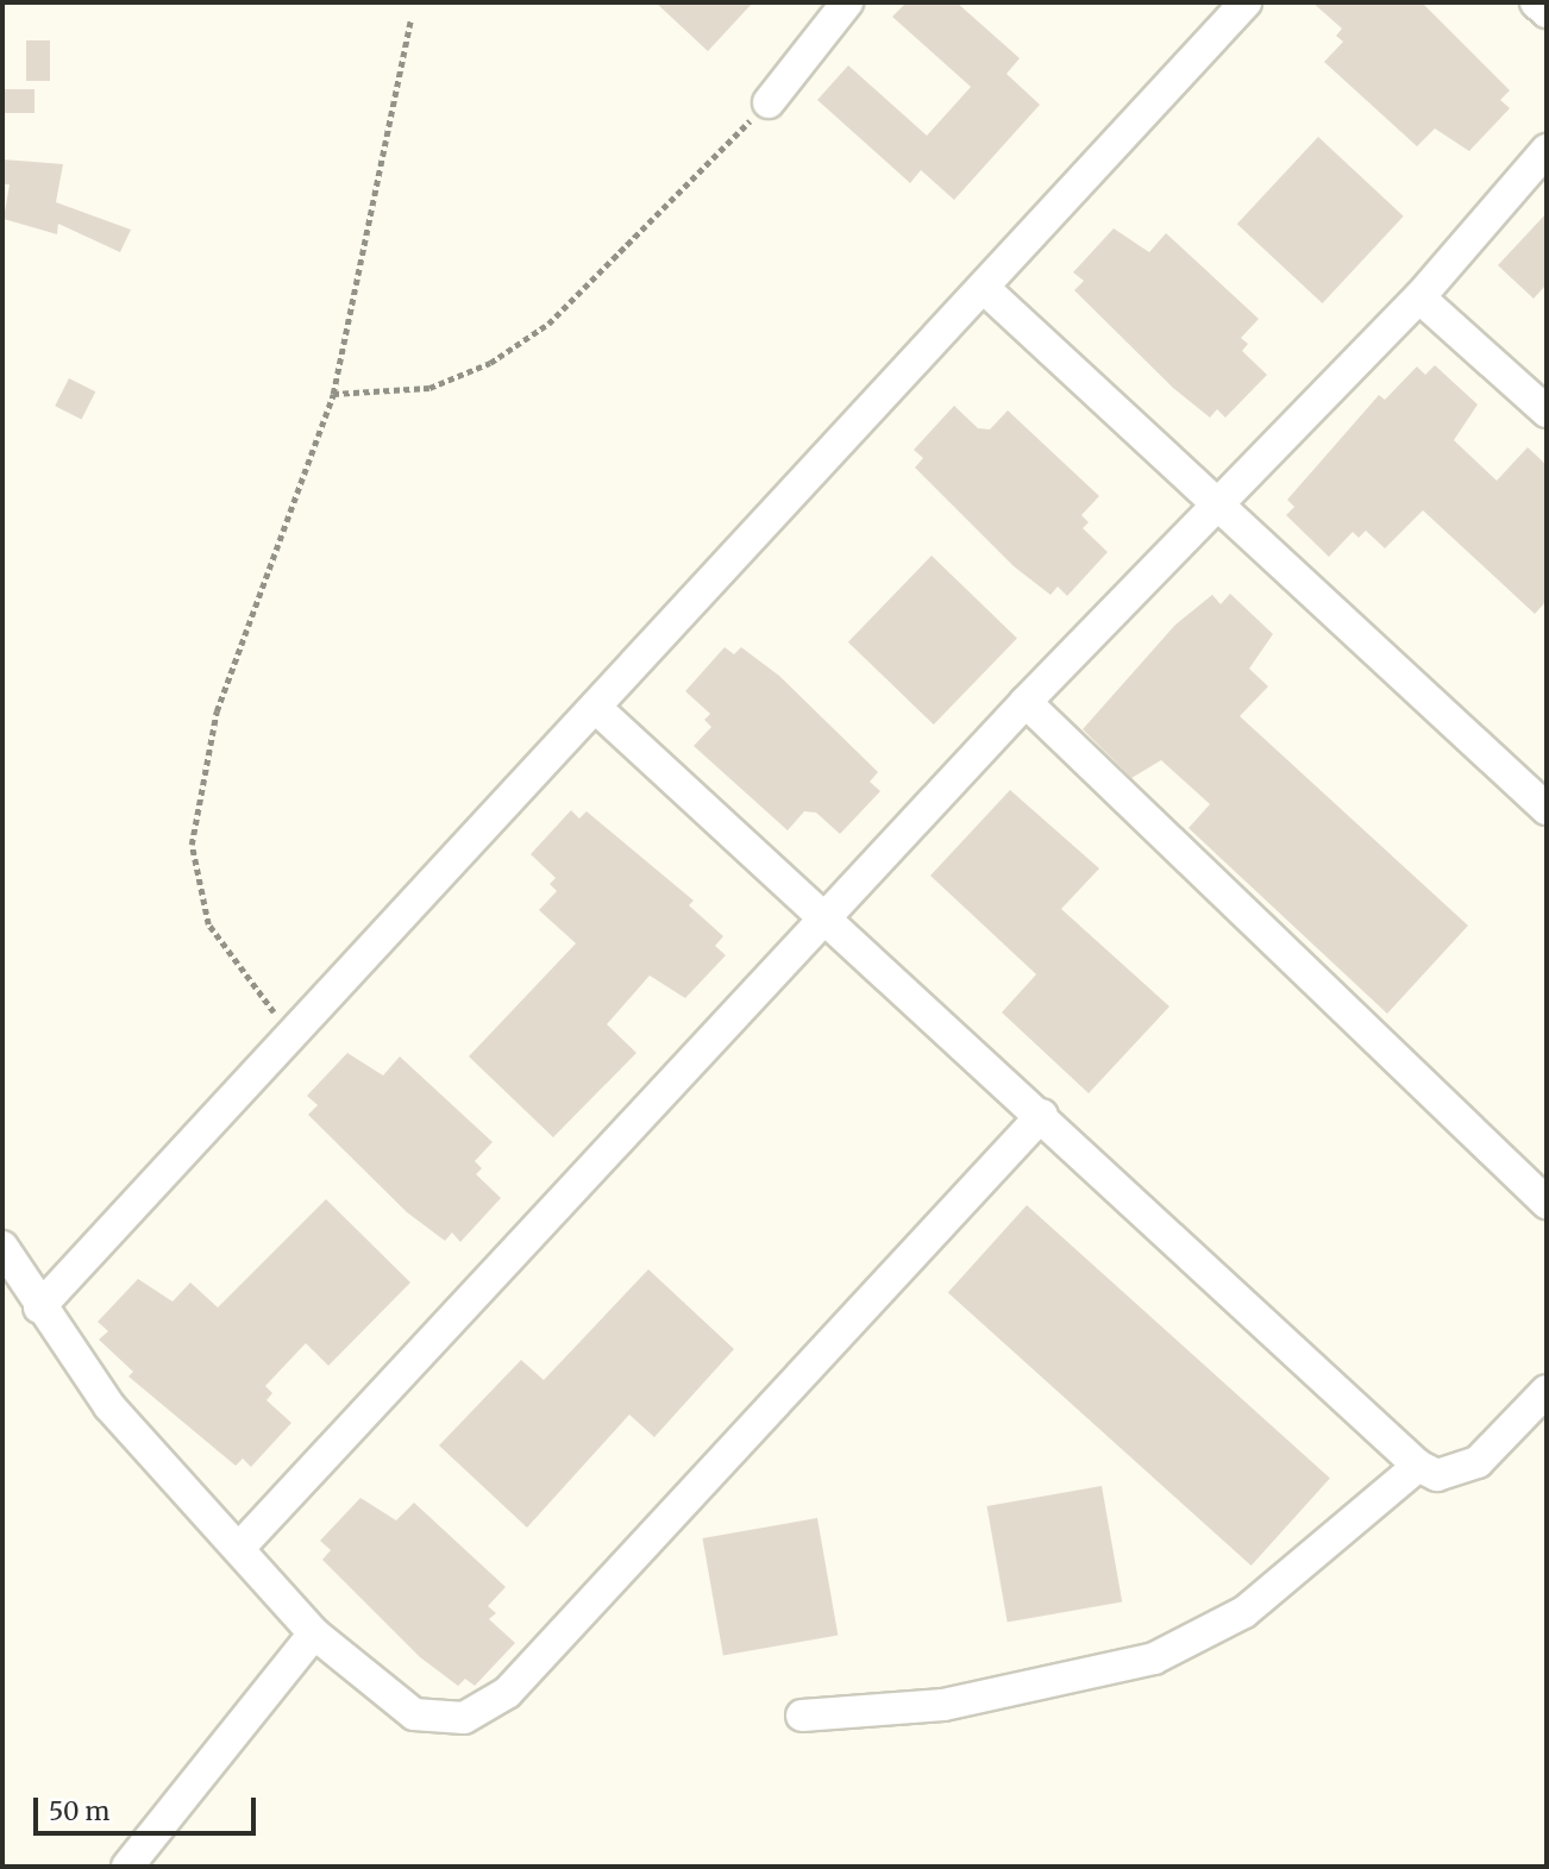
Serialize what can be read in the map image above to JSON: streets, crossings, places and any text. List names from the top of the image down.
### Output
{
  "scale_bar": "50 m"
}
